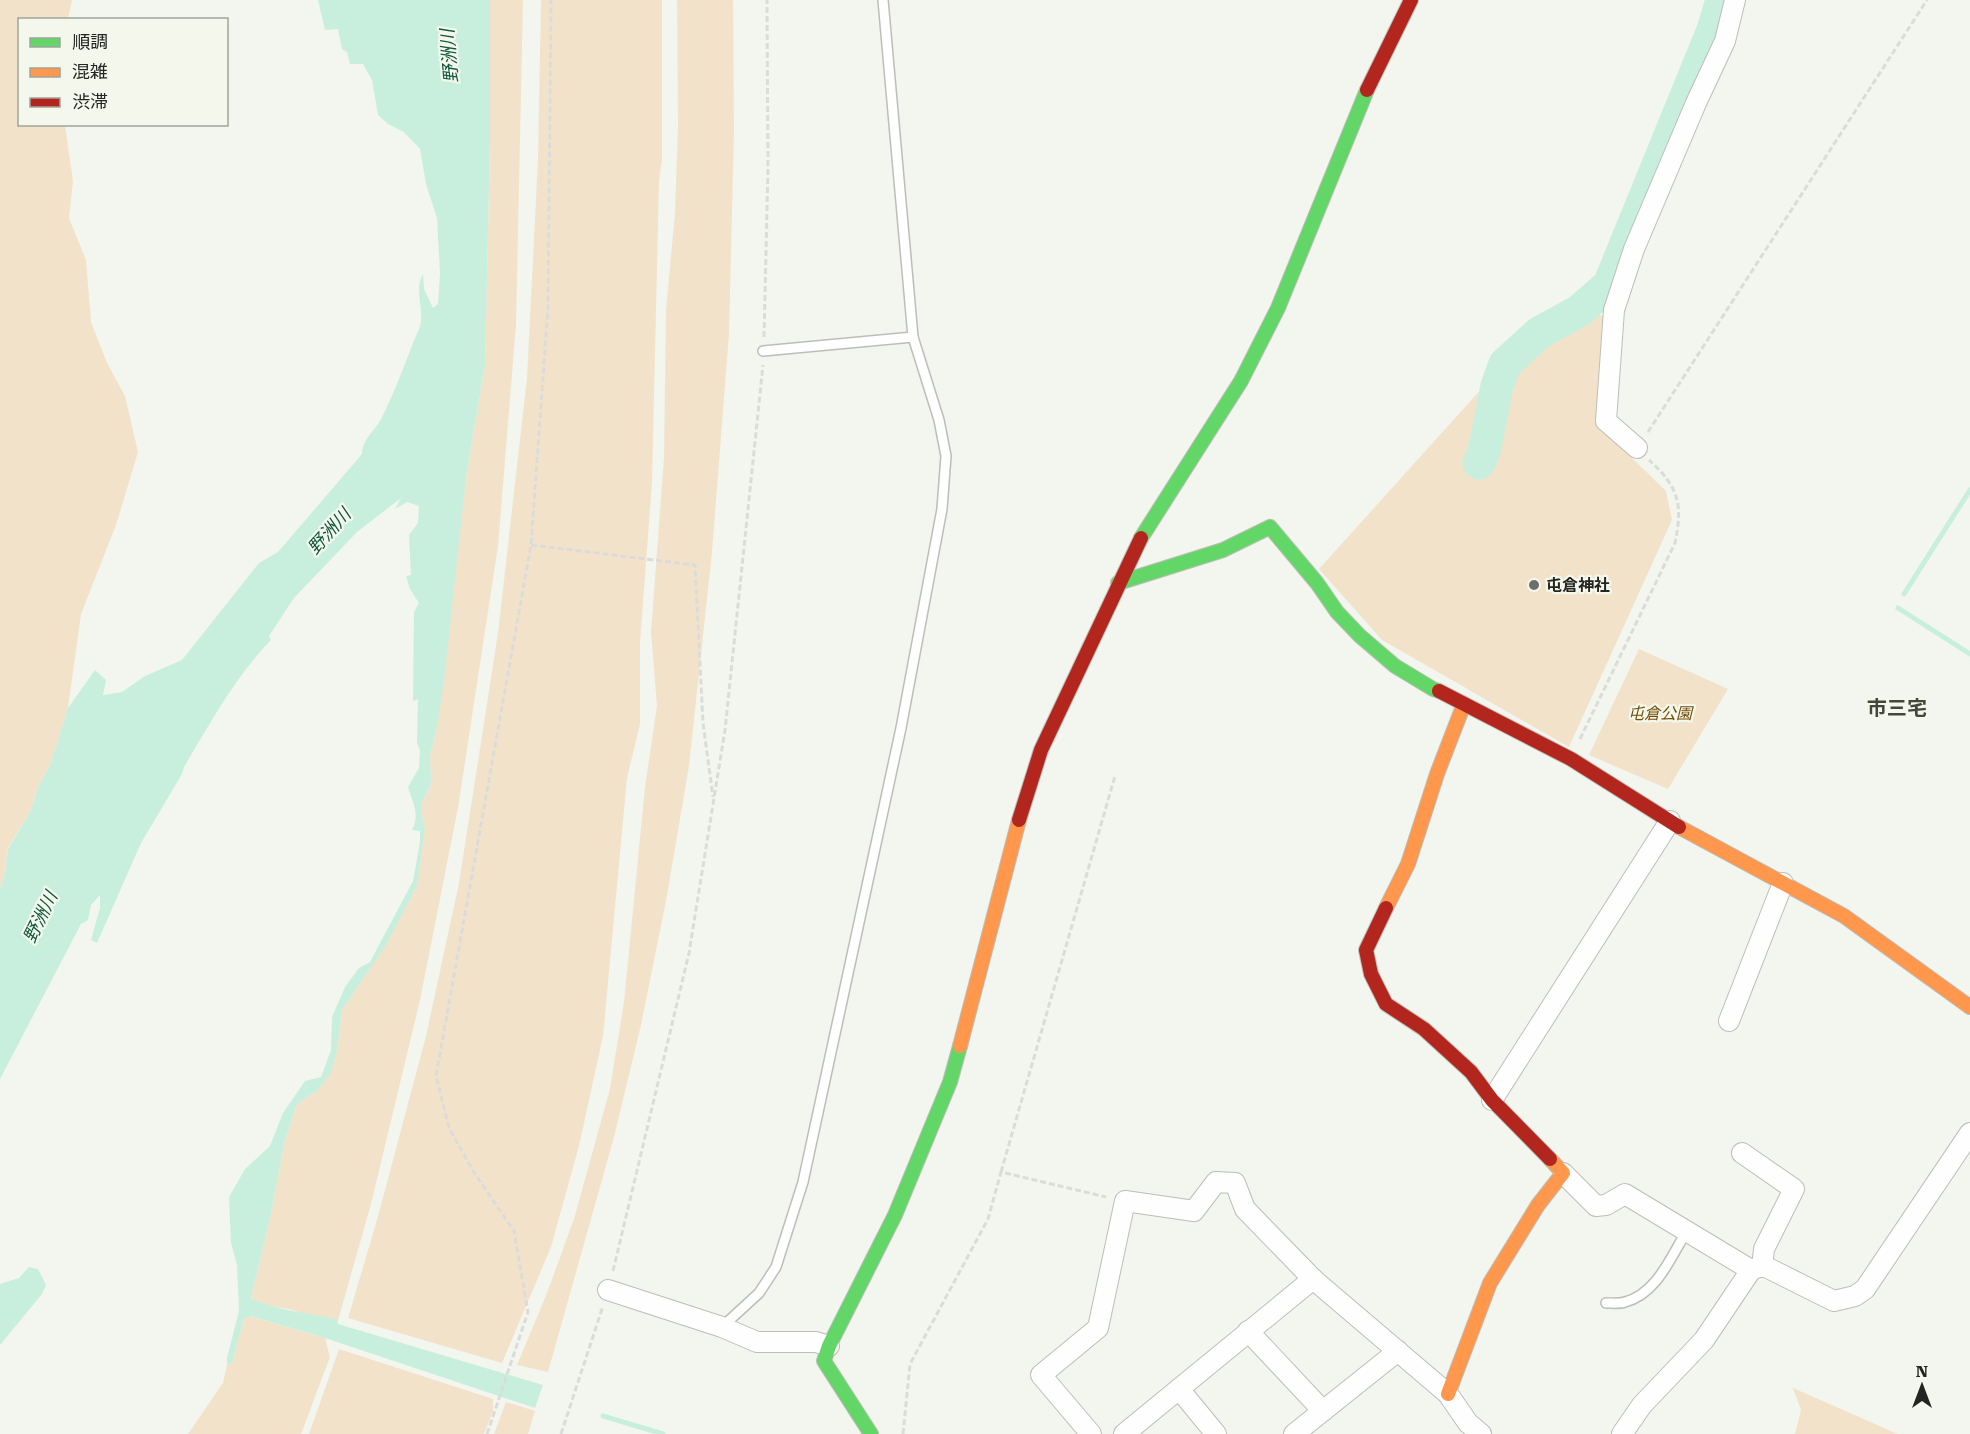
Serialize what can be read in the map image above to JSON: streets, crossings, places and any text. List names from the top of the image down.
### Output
{
  "districts": ["市三宅"],
  "water": ["野洲川"],
  "parks": ["屯倉公園"],
  "places": ["屯倉神社"],
  "legend": ["順調", "混雑", "渋滞"],
  "north": "top"
}
